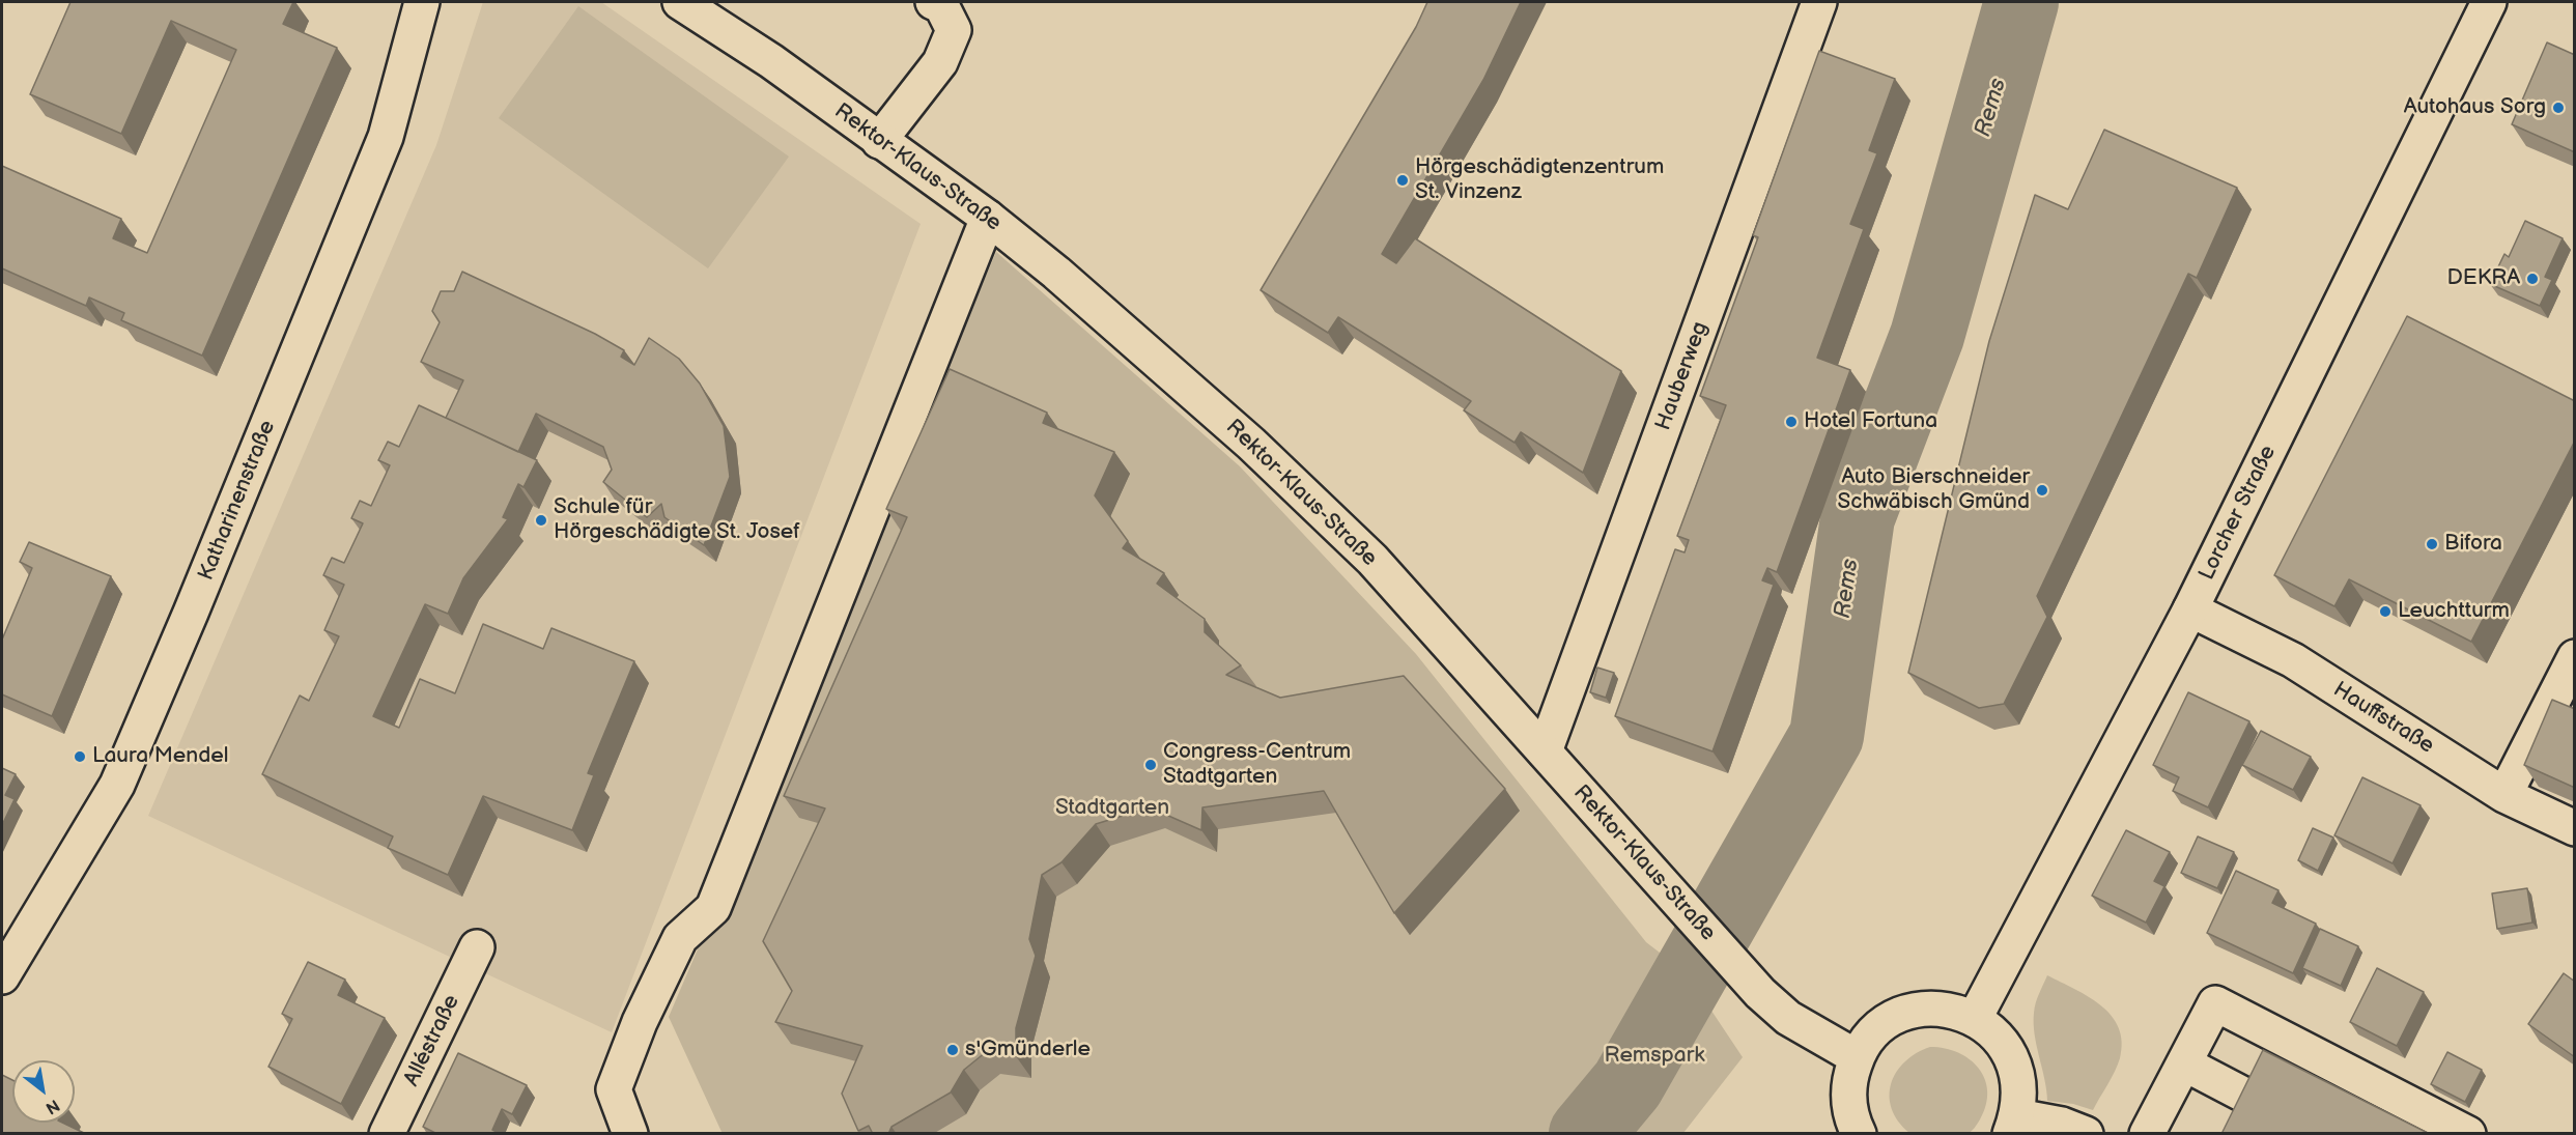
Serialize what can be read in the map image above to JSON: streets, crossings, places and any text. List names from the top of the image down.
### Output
{
  "streets": {
    "main road": [
      "Rektor-Klaus-Straße",
      "Hauberweg",
      "Katharinenstraße",
      "Lorcher Straße",
      "Hauffstraße",
      "Alléstraße"
    ]
  },
  "crossings": [
    ["Rektor-Klaus-Straße", "Hauberweg"],
    ["Lorcher Straße", "Hauffstraße"]
  ],
  "water": ["Rems"],
  "parks": ["Stadtgarten", "Remspark"],
  "places": [
    "Autohaus Sorg",
    "Hörgeschädigtenzentrum St. Vinzenz",
    "DEKRA",
    "Hotel Fortuna",
    "Auto Bierschneider Schwäbisch Gmünd",
    "Schule für Hörgeschädigte St. Josef",
    "Bifora",
    "Leuchtturm",
    "Laura Mendel",
    "Congress-Centrum Stadtgarten",
    "s'Gmünderle"
  ],
  "north": "bottom right"
}
